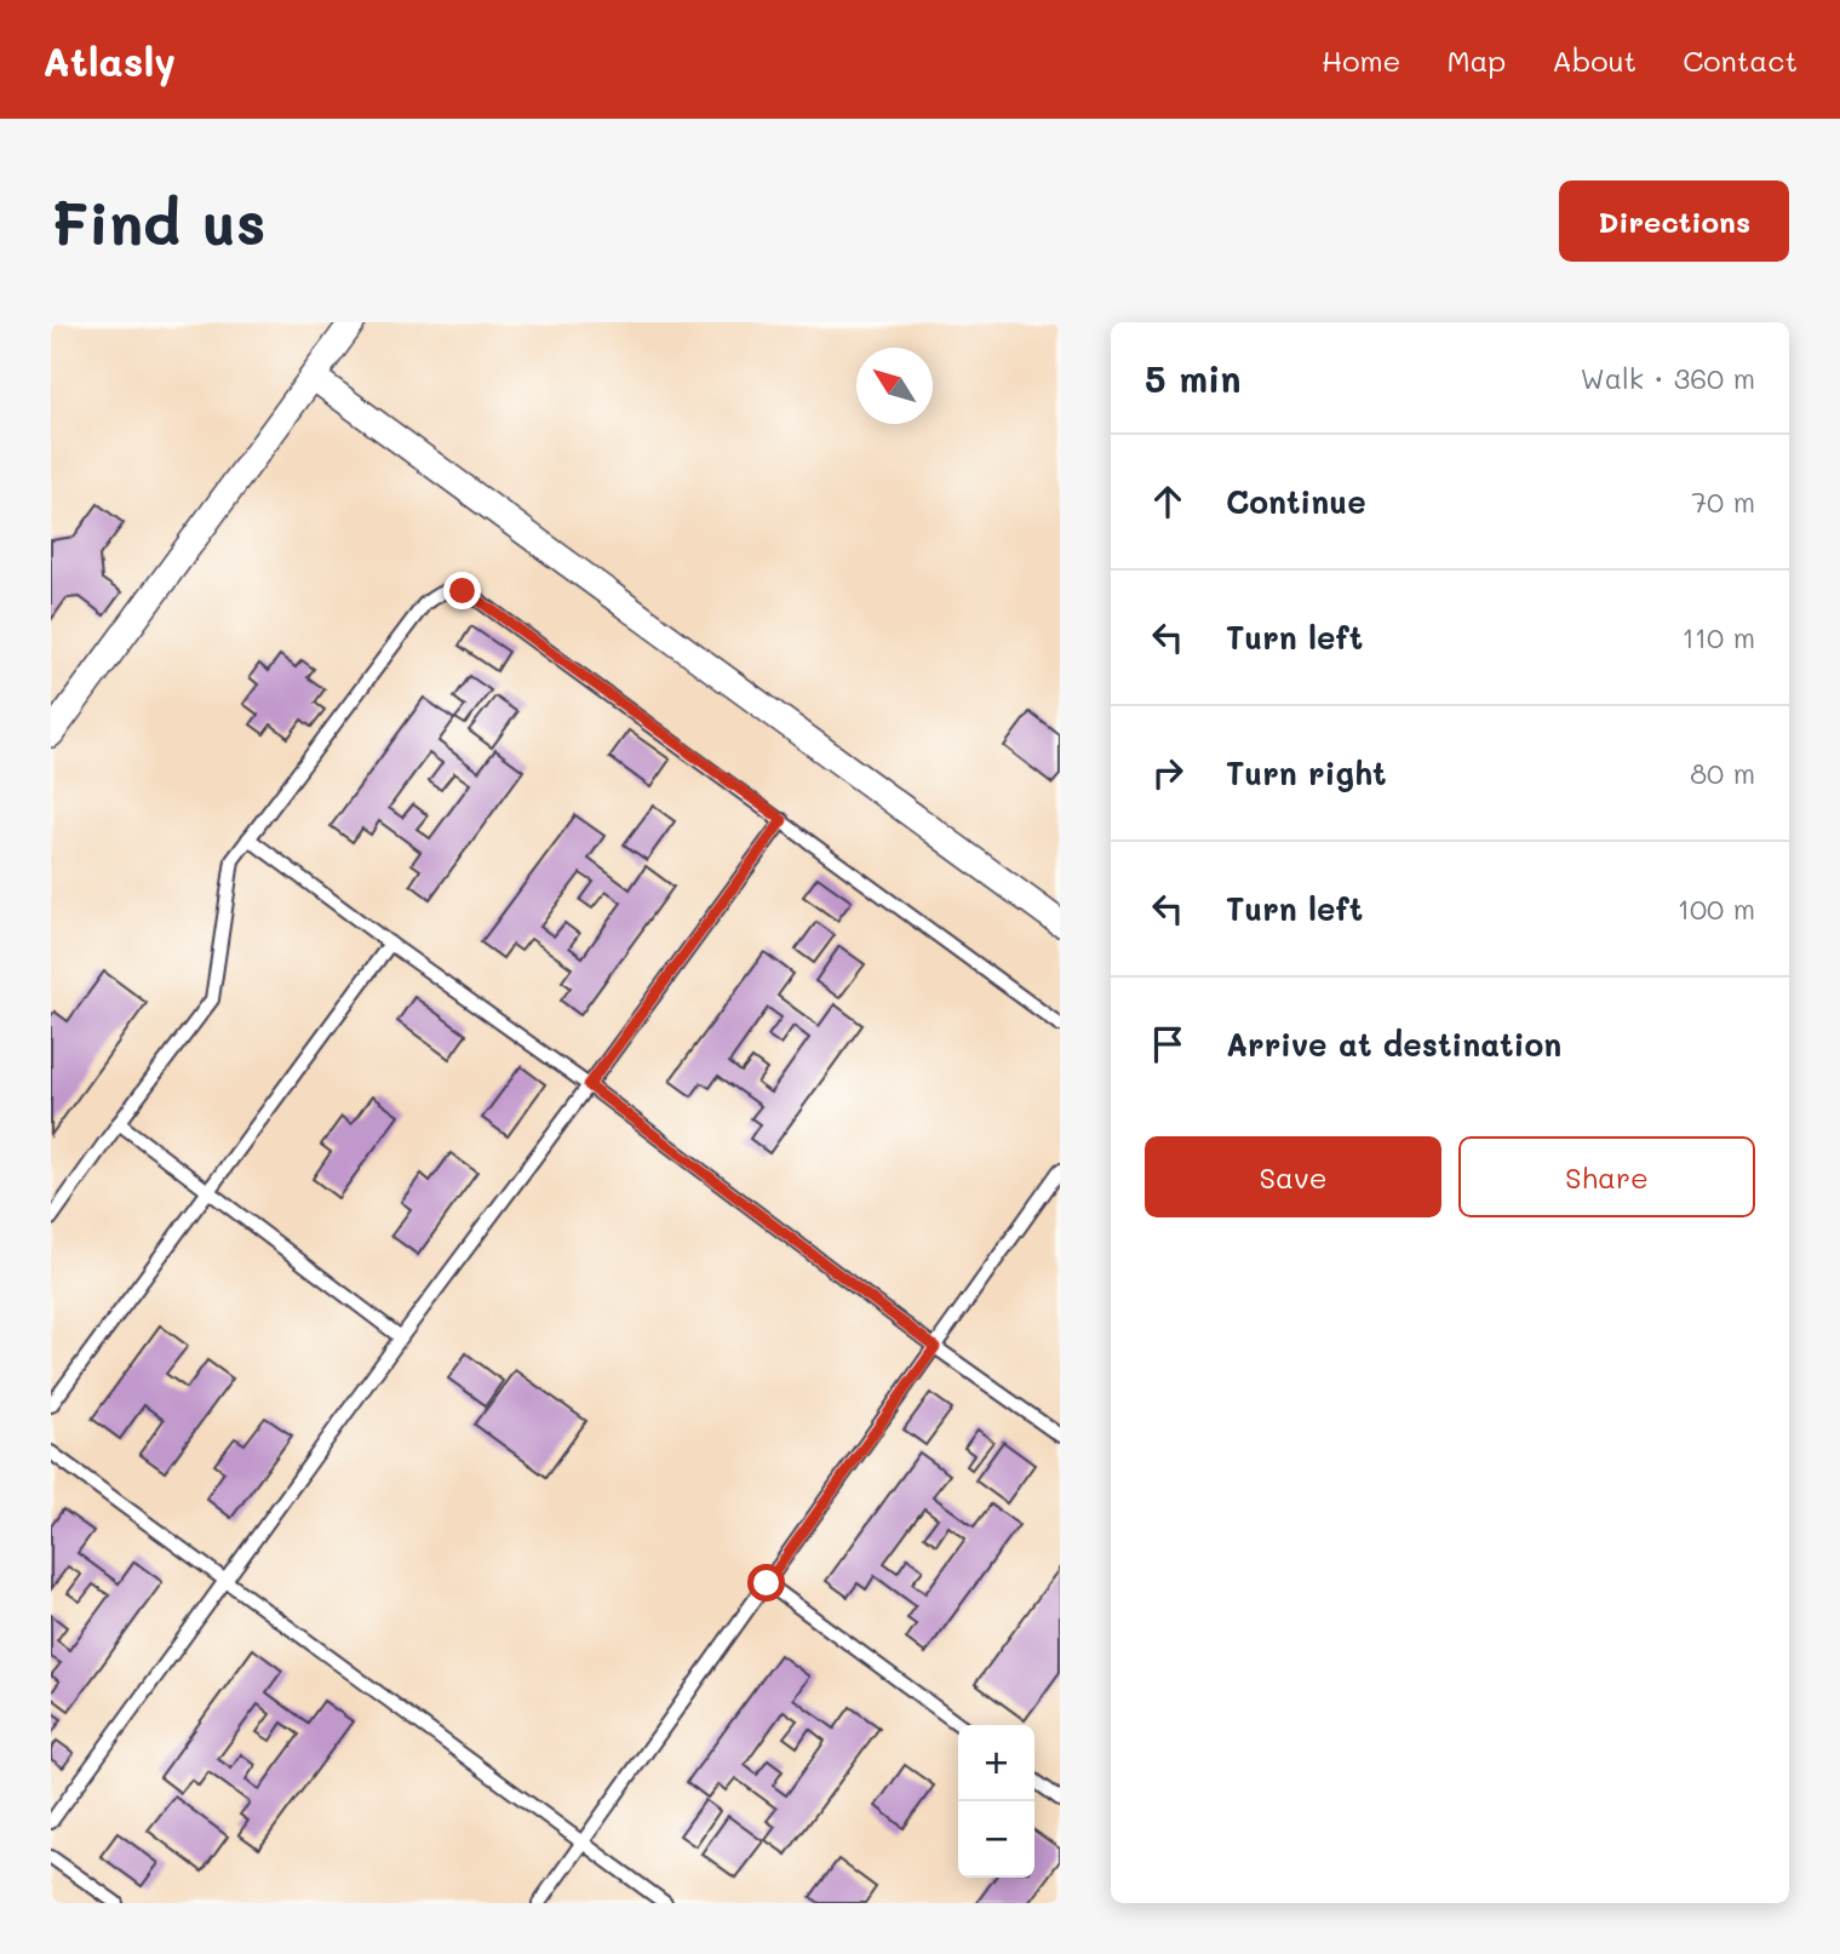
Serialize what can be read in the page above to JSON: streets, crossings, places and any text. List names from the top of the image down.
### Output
{
  "north": "top left",
  "page": {
    "header": "Atlasly",
    "nav": [
      "Home",
      "Map",
      "About",
      "Contact"
    ],
    "buttons": [
      "Directions",
      ["Save", "Share"]
    ],
    "title": "Find us",
    "heading": ["5 min", "Walk · 360 m"],
    "list": [
      ["Continue", "70 m"],
      ["Turn left", "110 m"],
      ["Turn right", "80 m"],
      ["Turn left", "100 m"],
      "Arrive at destination"
    ],
    "map_buttons": ["+", "−"]
  }
}
